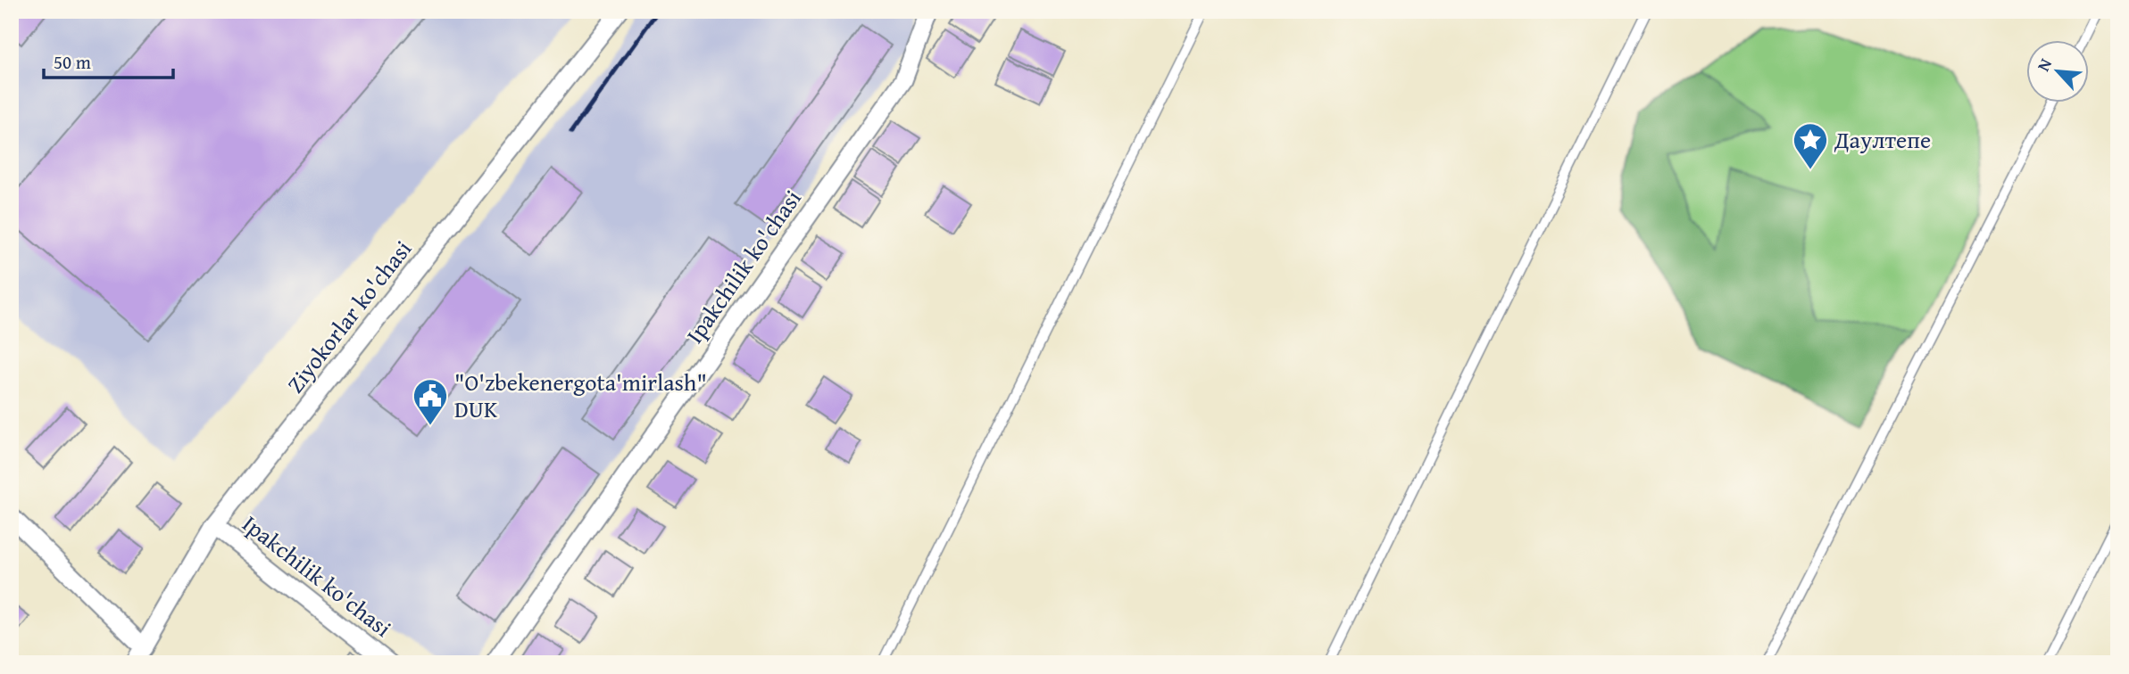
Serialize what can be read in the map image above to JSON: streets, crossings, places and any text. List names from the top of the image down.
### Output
{
  "streets": {
    "street": ["Ipakchilik ko'chasi", "Ziyokorlar ko'chasi"]
  },
  "crossings": [
    ["Ipakchilik ko'chasi", "Ziyokorlar ko'chasi"]
  ],
  "places": {
    "place": ["Даултепе"],
    "public building": ["\"O'zbekenergota'mirlash\" DUK"]
  },
  "scale_bar": "50 m",
  "north": "top left"
}
